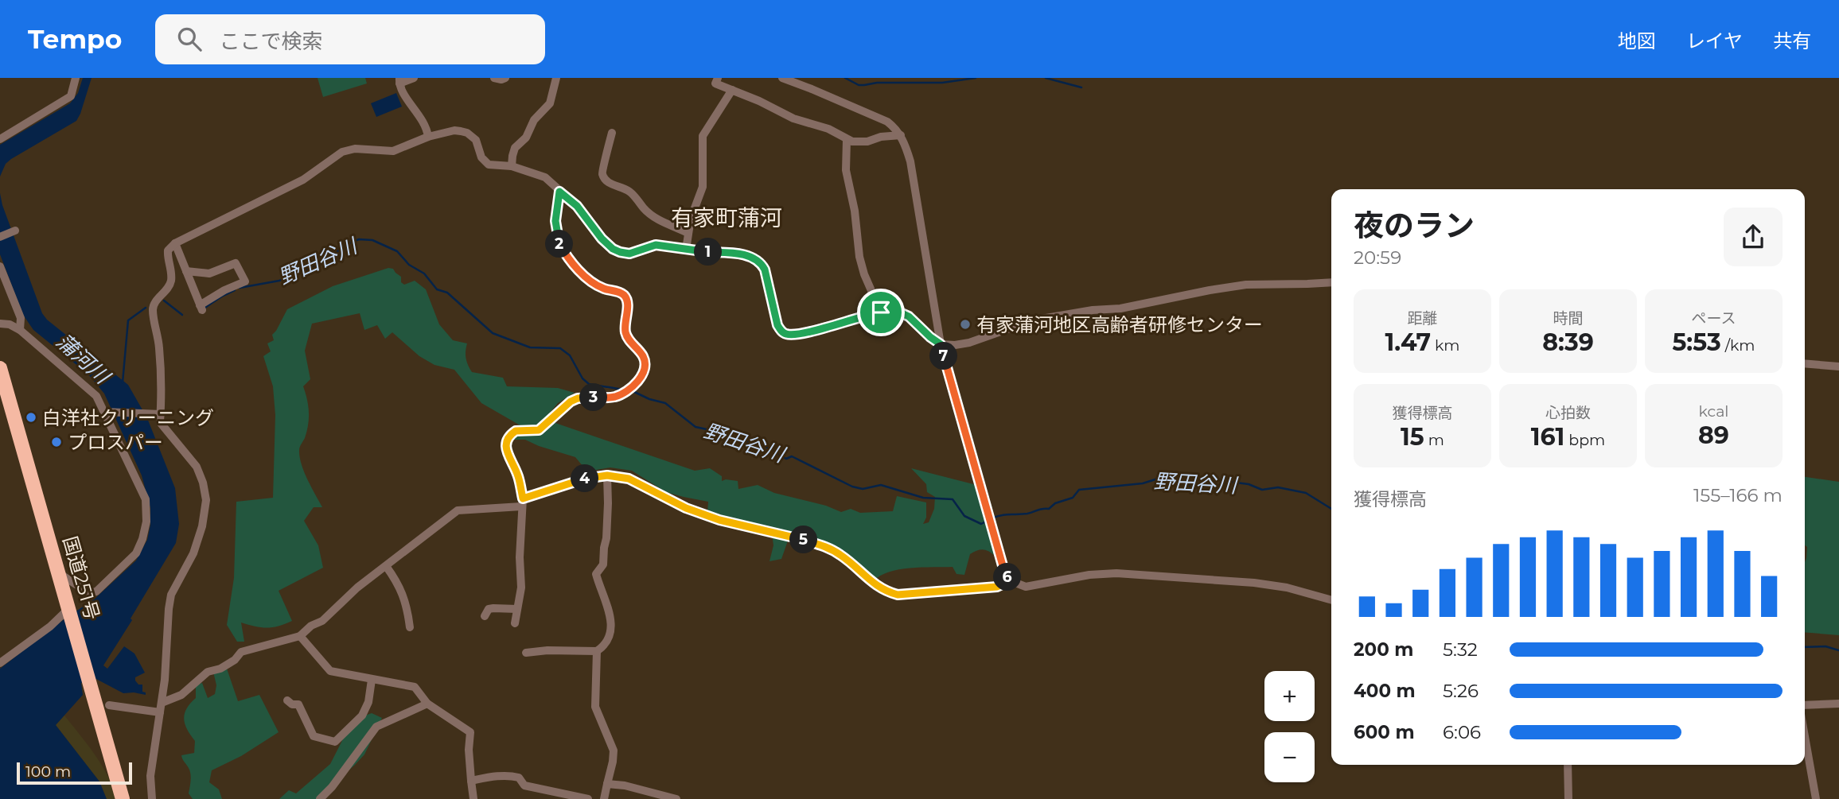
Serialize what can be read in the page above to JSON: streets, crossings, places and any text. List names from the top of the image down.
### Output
{
  "streets": {
    "highway": ["国道251号"]
  },
  "districts": ["有家町蒲河"],
  "water": ["野田谷川", "蒲河川"],
  "places": ["有家蒲河地区高齢者研修センター", "白洋社クリーニング", "プロスパー"],
  "scale_bar": "100 m",
  "page": {
    "header": "Tempo",
    "search": "ここで検索",
    "nav": ["地図", "レイヤ", "共有"],
    "heading": ["夜のラン", "20:59"],
    "pins": [
      "2",
      "1",
      "7",
      "3",
      "4",
      "5",
      "6"
    ],
    "stats": [
      ["距離", "1.47 km"],
      ["時間", "8:39"],
      ["ペース", "5:53 /km"],
      ["獲得標高", "15 m"],
      ["心拍数", "161 bpm"],
      ["kcal", "89"]
    ],
    "chart": ["獲得標高", "155–166 m"],
    "list": [
      {
        "name": "200 m",
        "note": "5:32"
      },
      {
        "name": "400 m",
        "note": "5:26"
      },
      {
        "name": "600 m",
        "note": "6:06"
      }
    ],
    "map_buttons": ["+", "−"],
    "scale": "100 m"
  }
}
